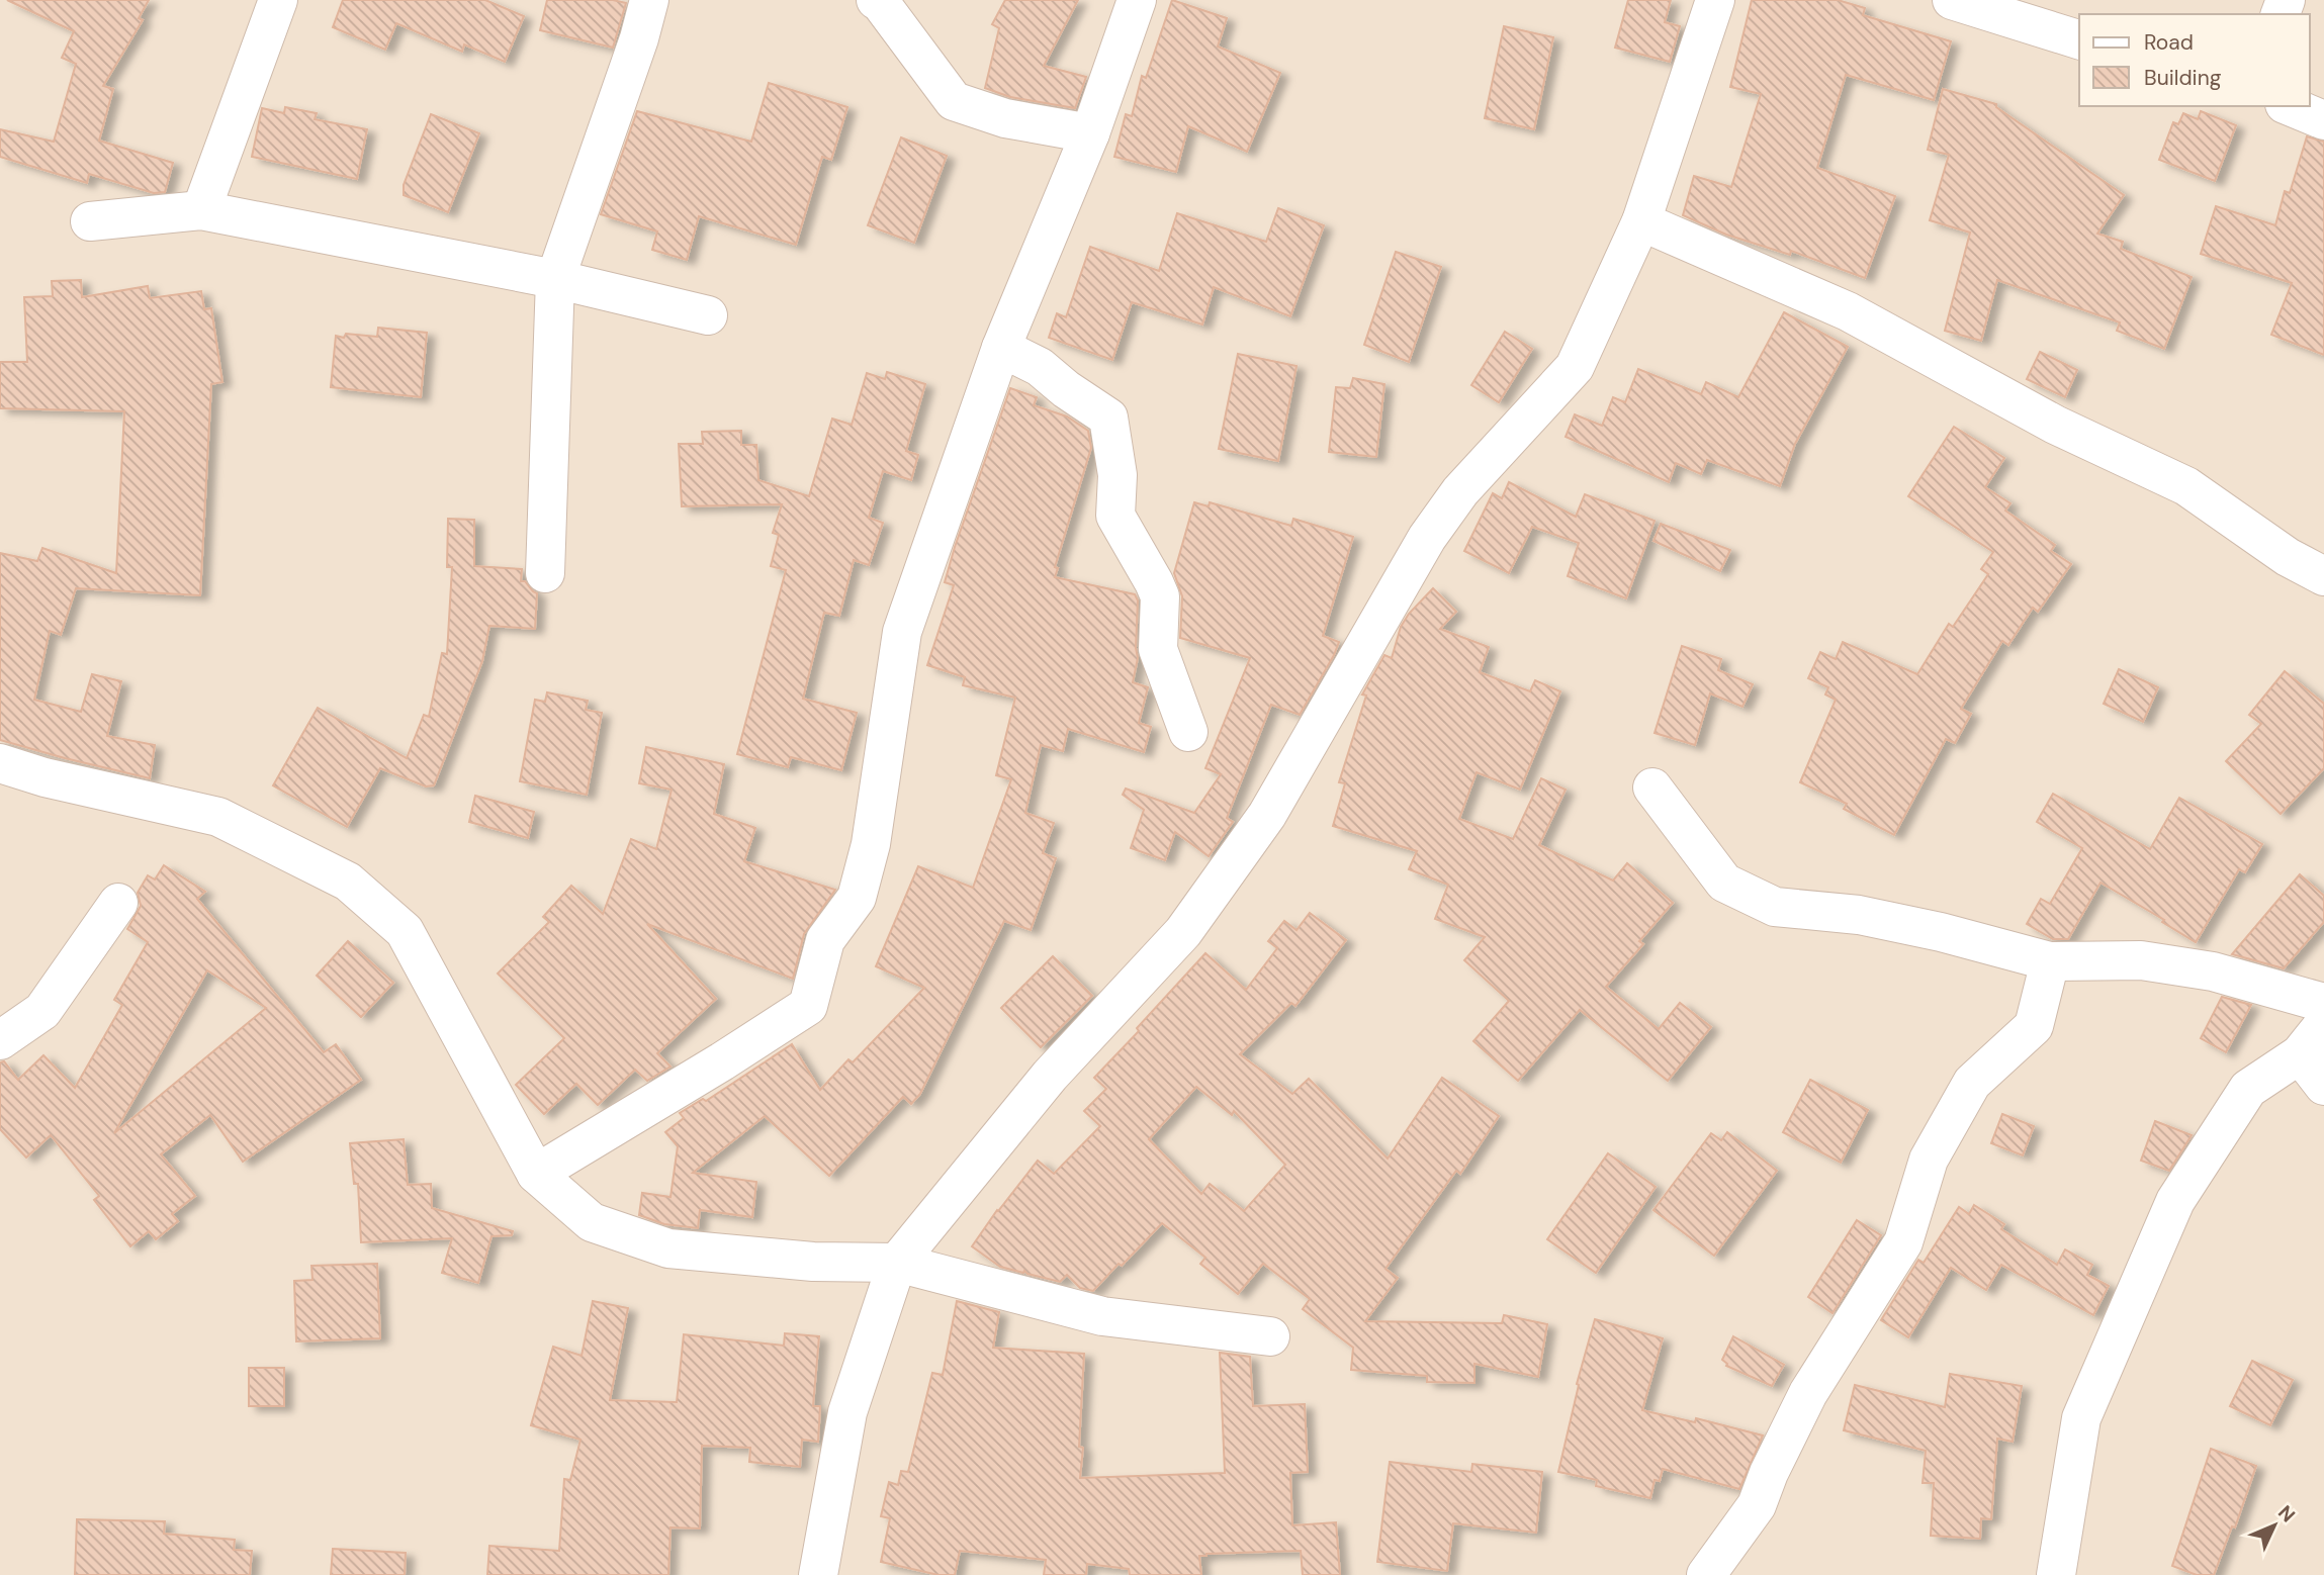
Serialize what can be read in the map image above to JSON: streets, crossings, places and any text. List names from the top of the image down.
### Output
{
  "legend": ["Road", "Building"],
  "north": "top right"
}
